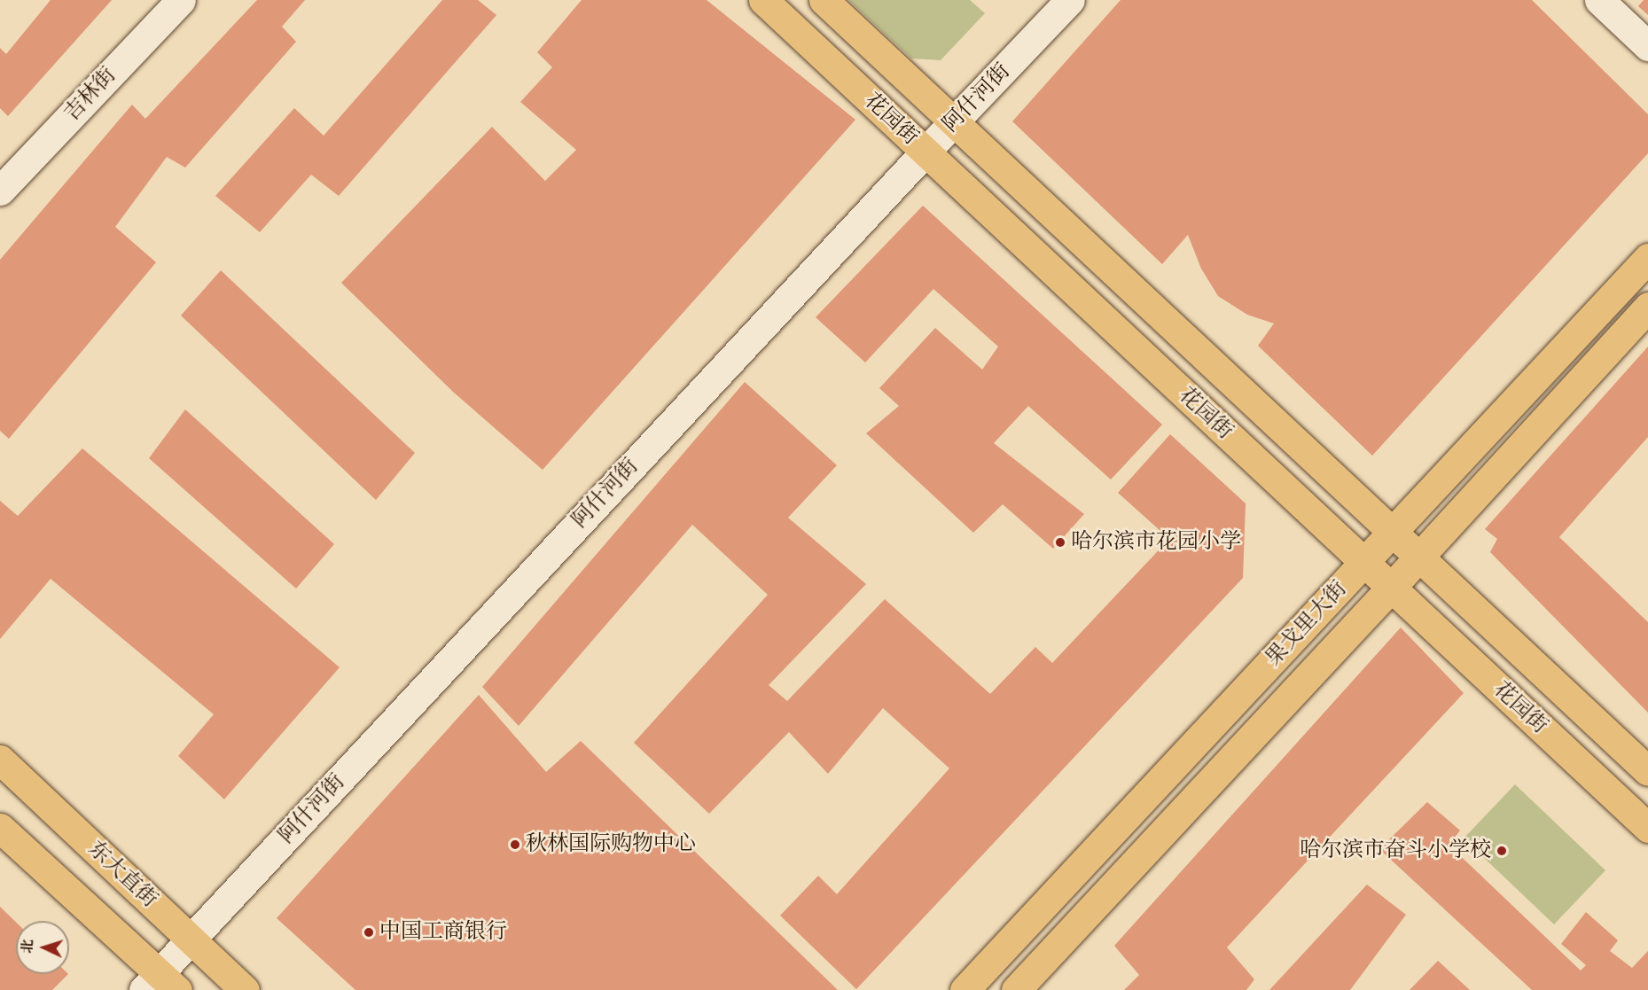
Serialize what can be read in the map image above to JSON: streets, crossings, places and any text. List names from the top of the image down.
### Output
{
  "streets": {
    "main road": ["花园街", "果戈里大街", "东大直街"],
    "street": ["吉林街", "阿什河街"]
  },
  "crossings": [
    ["阿什河街", "花园街"],
    ["阿什河街", "东大直街"],
    ["花园街", "果戈里大街"]
  ],
  "places": [
    "哈尔滨市花园小学",
    "秋林国际购物中心",
    "哈尔滨市奋斗小学校",
    "中国工商银行"
  ],
  "north": "left"
}
